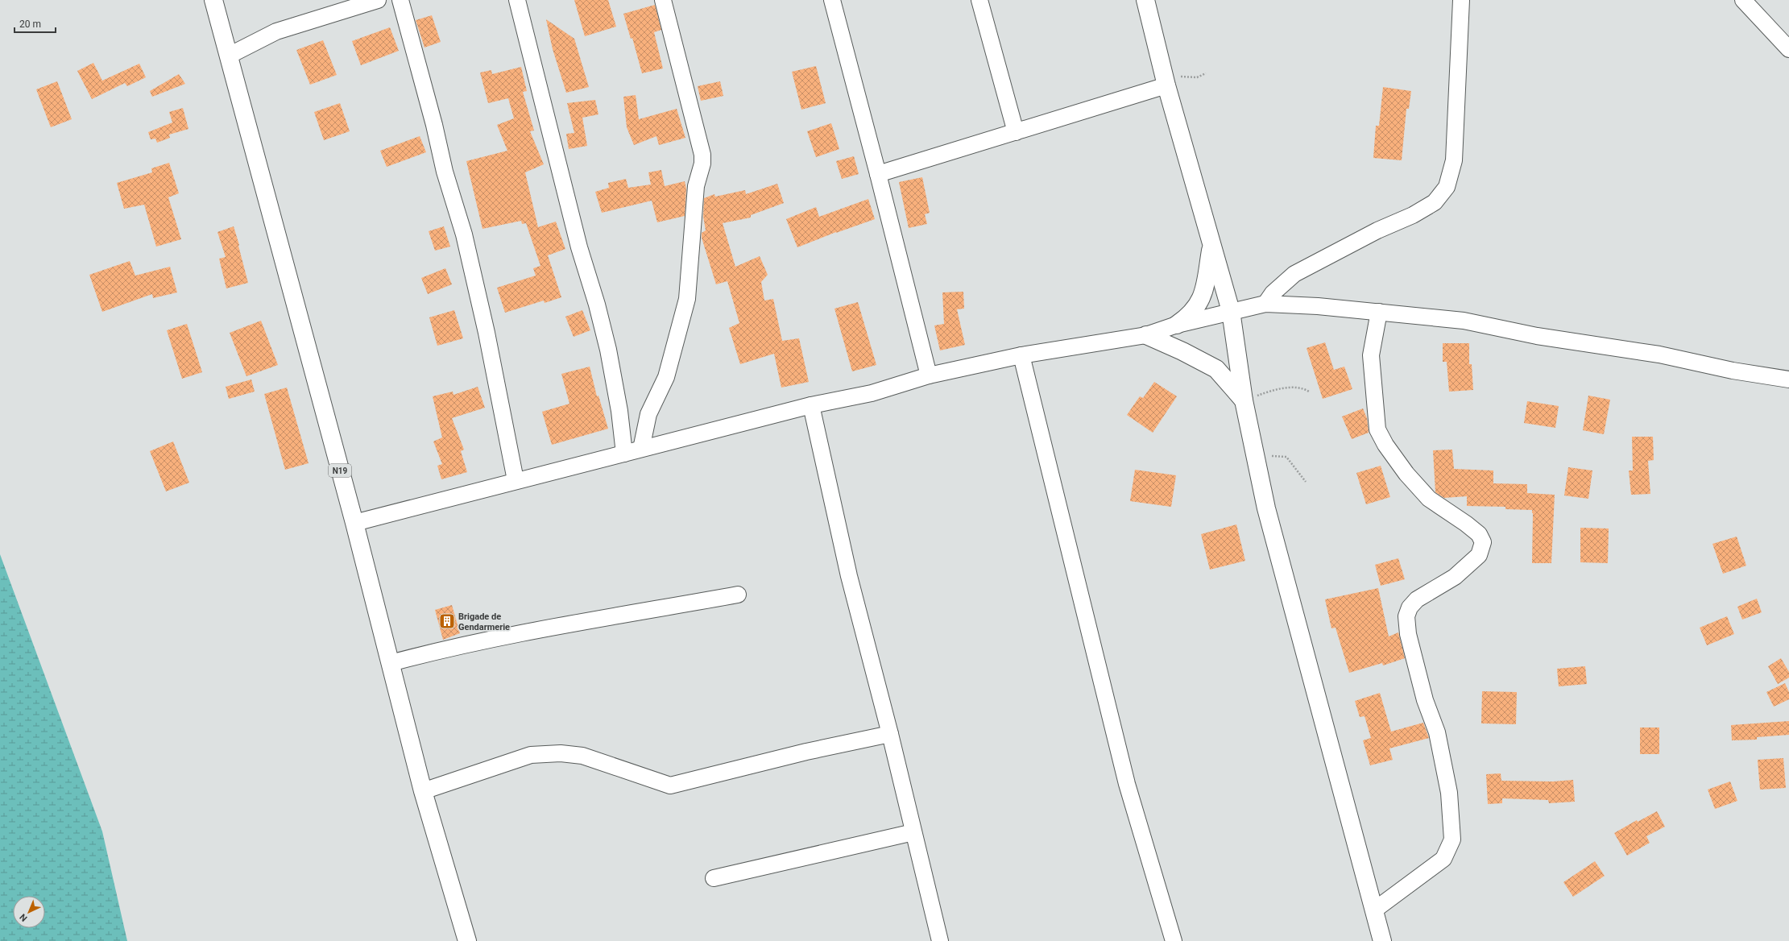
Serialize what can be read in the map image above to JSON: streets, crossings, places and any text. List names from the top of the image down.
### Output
{
  "streets": {
    "main road": ["N19"]
  },
  "places": {
    "building": ["Brigade de Gendarmerie"]
  },
  "scale_bar": "20 m",
  "north": "bottom left"
}
